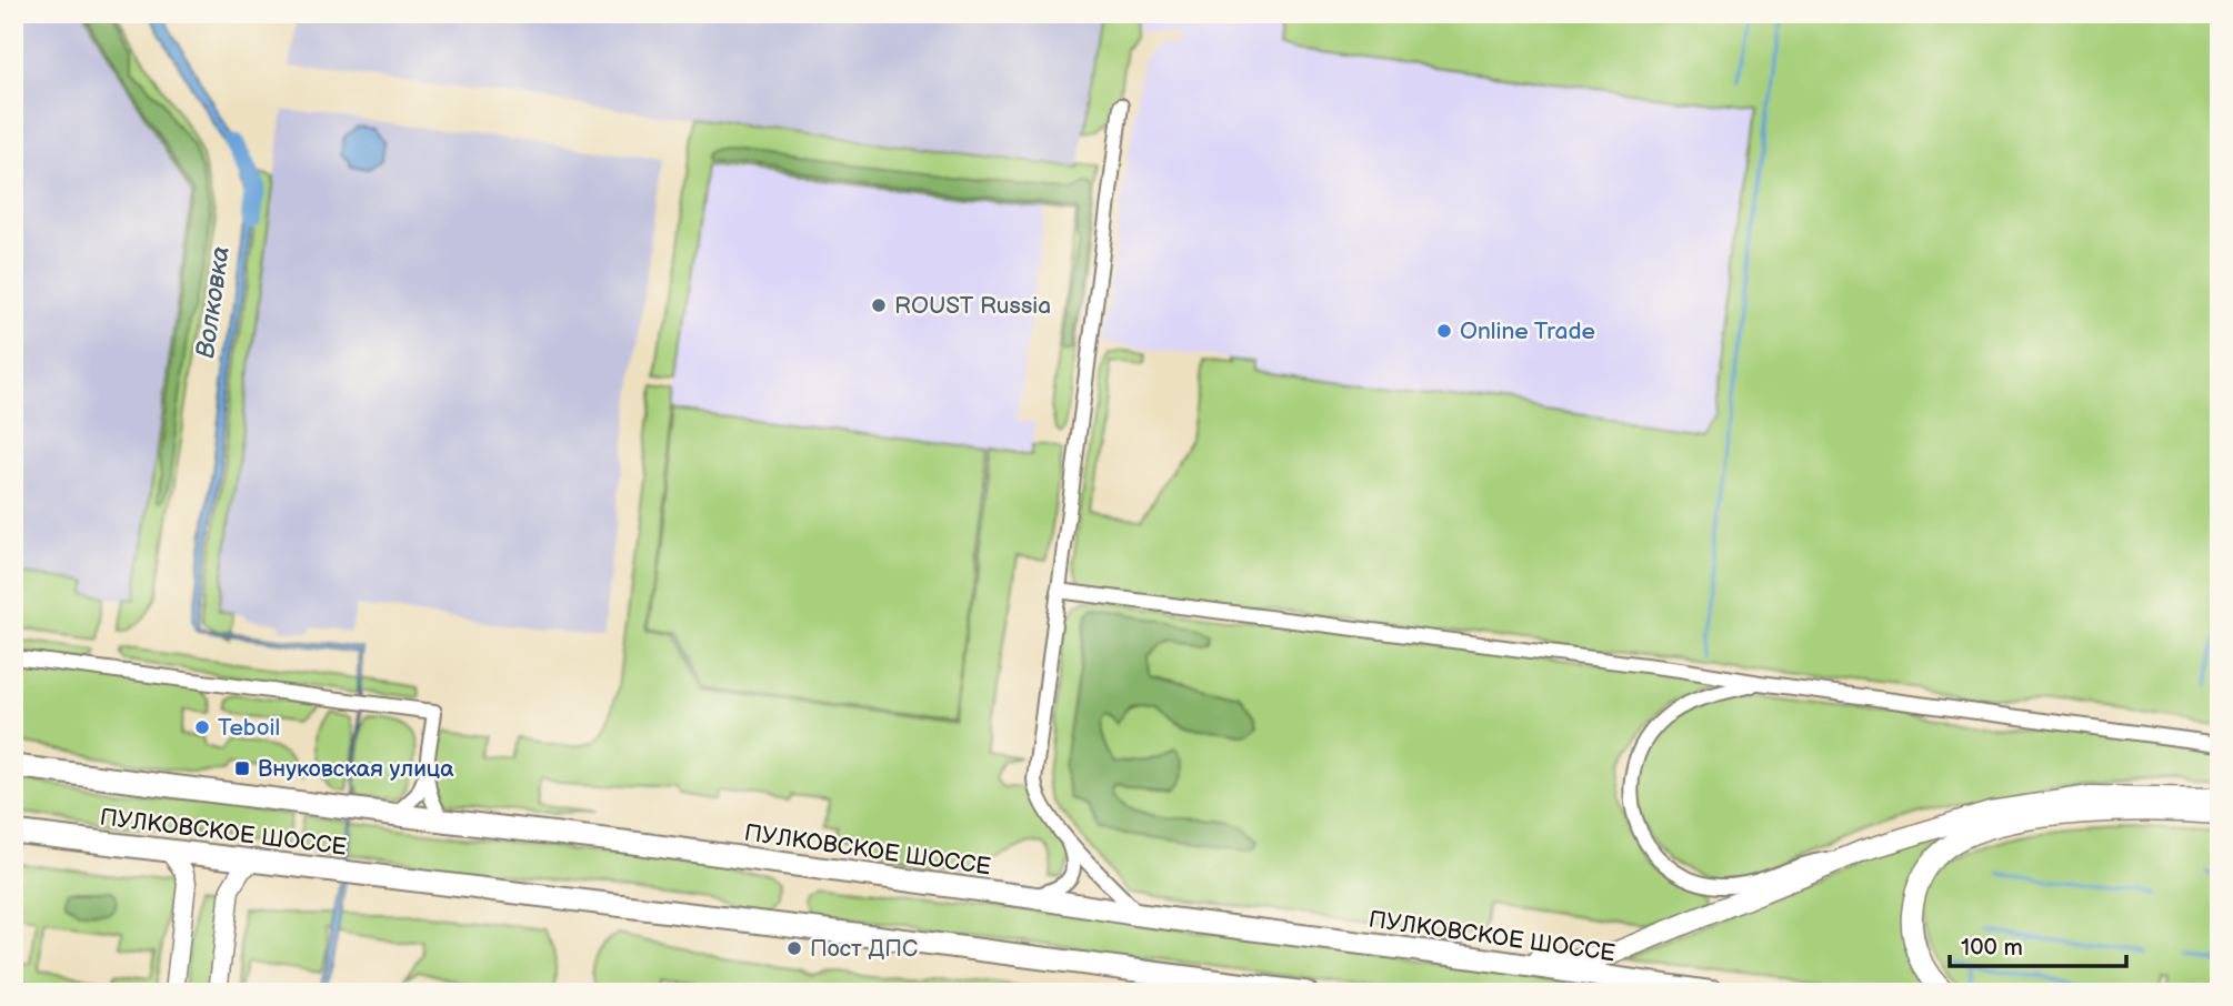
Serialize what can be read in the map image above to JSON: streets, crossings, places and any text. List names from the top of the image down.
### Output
{
  "streets": {
    "highway": ["ПУЛКОВСКОЕ ШОССЕ"]
  },
  "water": ["Волковка"],
  "places": {
    "other": [
      "ROUST Russia",
      "Online Trade",
      "Teboil",
      "Пост ДПС"
    ],
    "transit": ["Внуковская улица"]
  },
  "scale_bar": "100 m"
}
